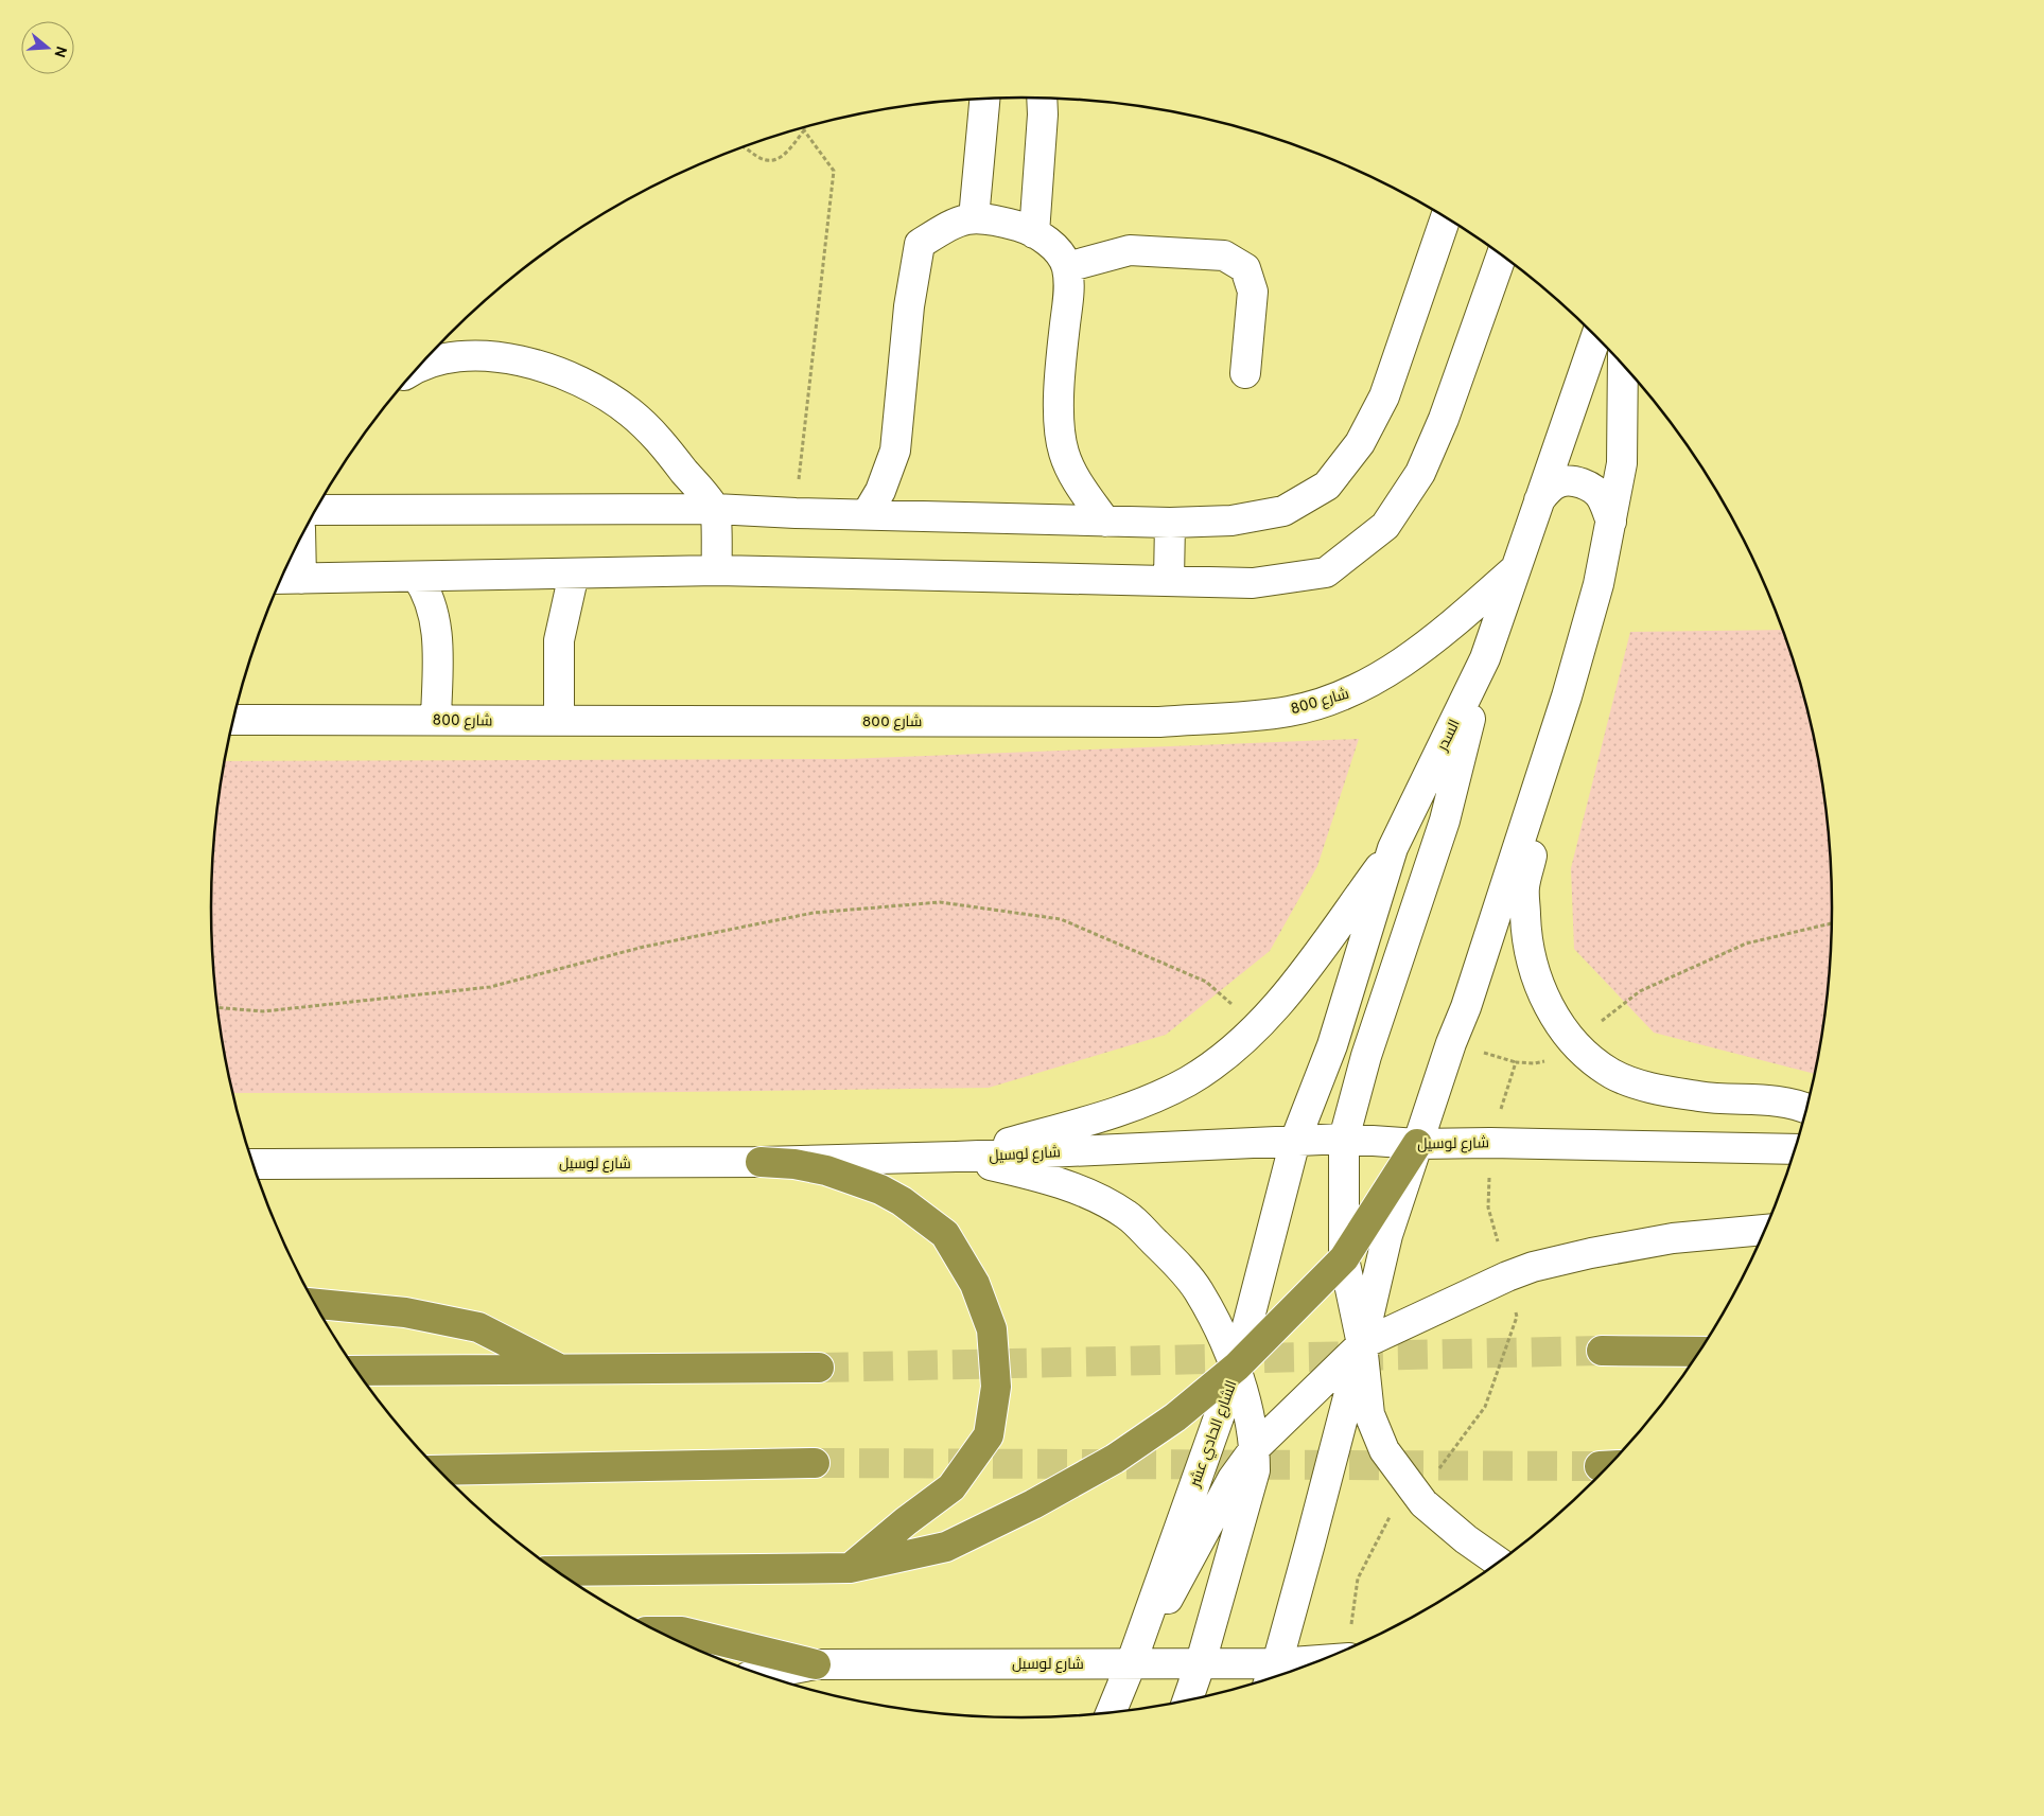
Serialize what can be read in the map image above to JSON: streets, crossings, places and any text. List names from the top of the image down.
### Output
{
  "streets": {
    "street": [
      "شارع 800",
      "السدر",
      "شارع لوسيل",
      "الشارع الحادي عشر"
    ]
  },
  "crossings": [
    ["شارع 800", "السدر"],
    ["السدر", "شارع لوسيل"],
    ["السدر", "الشارع الحادي عشر"],
    ["شارع لوسيل", "الشارع الحادي عشر"]
  ],
  "north": "right"
}
